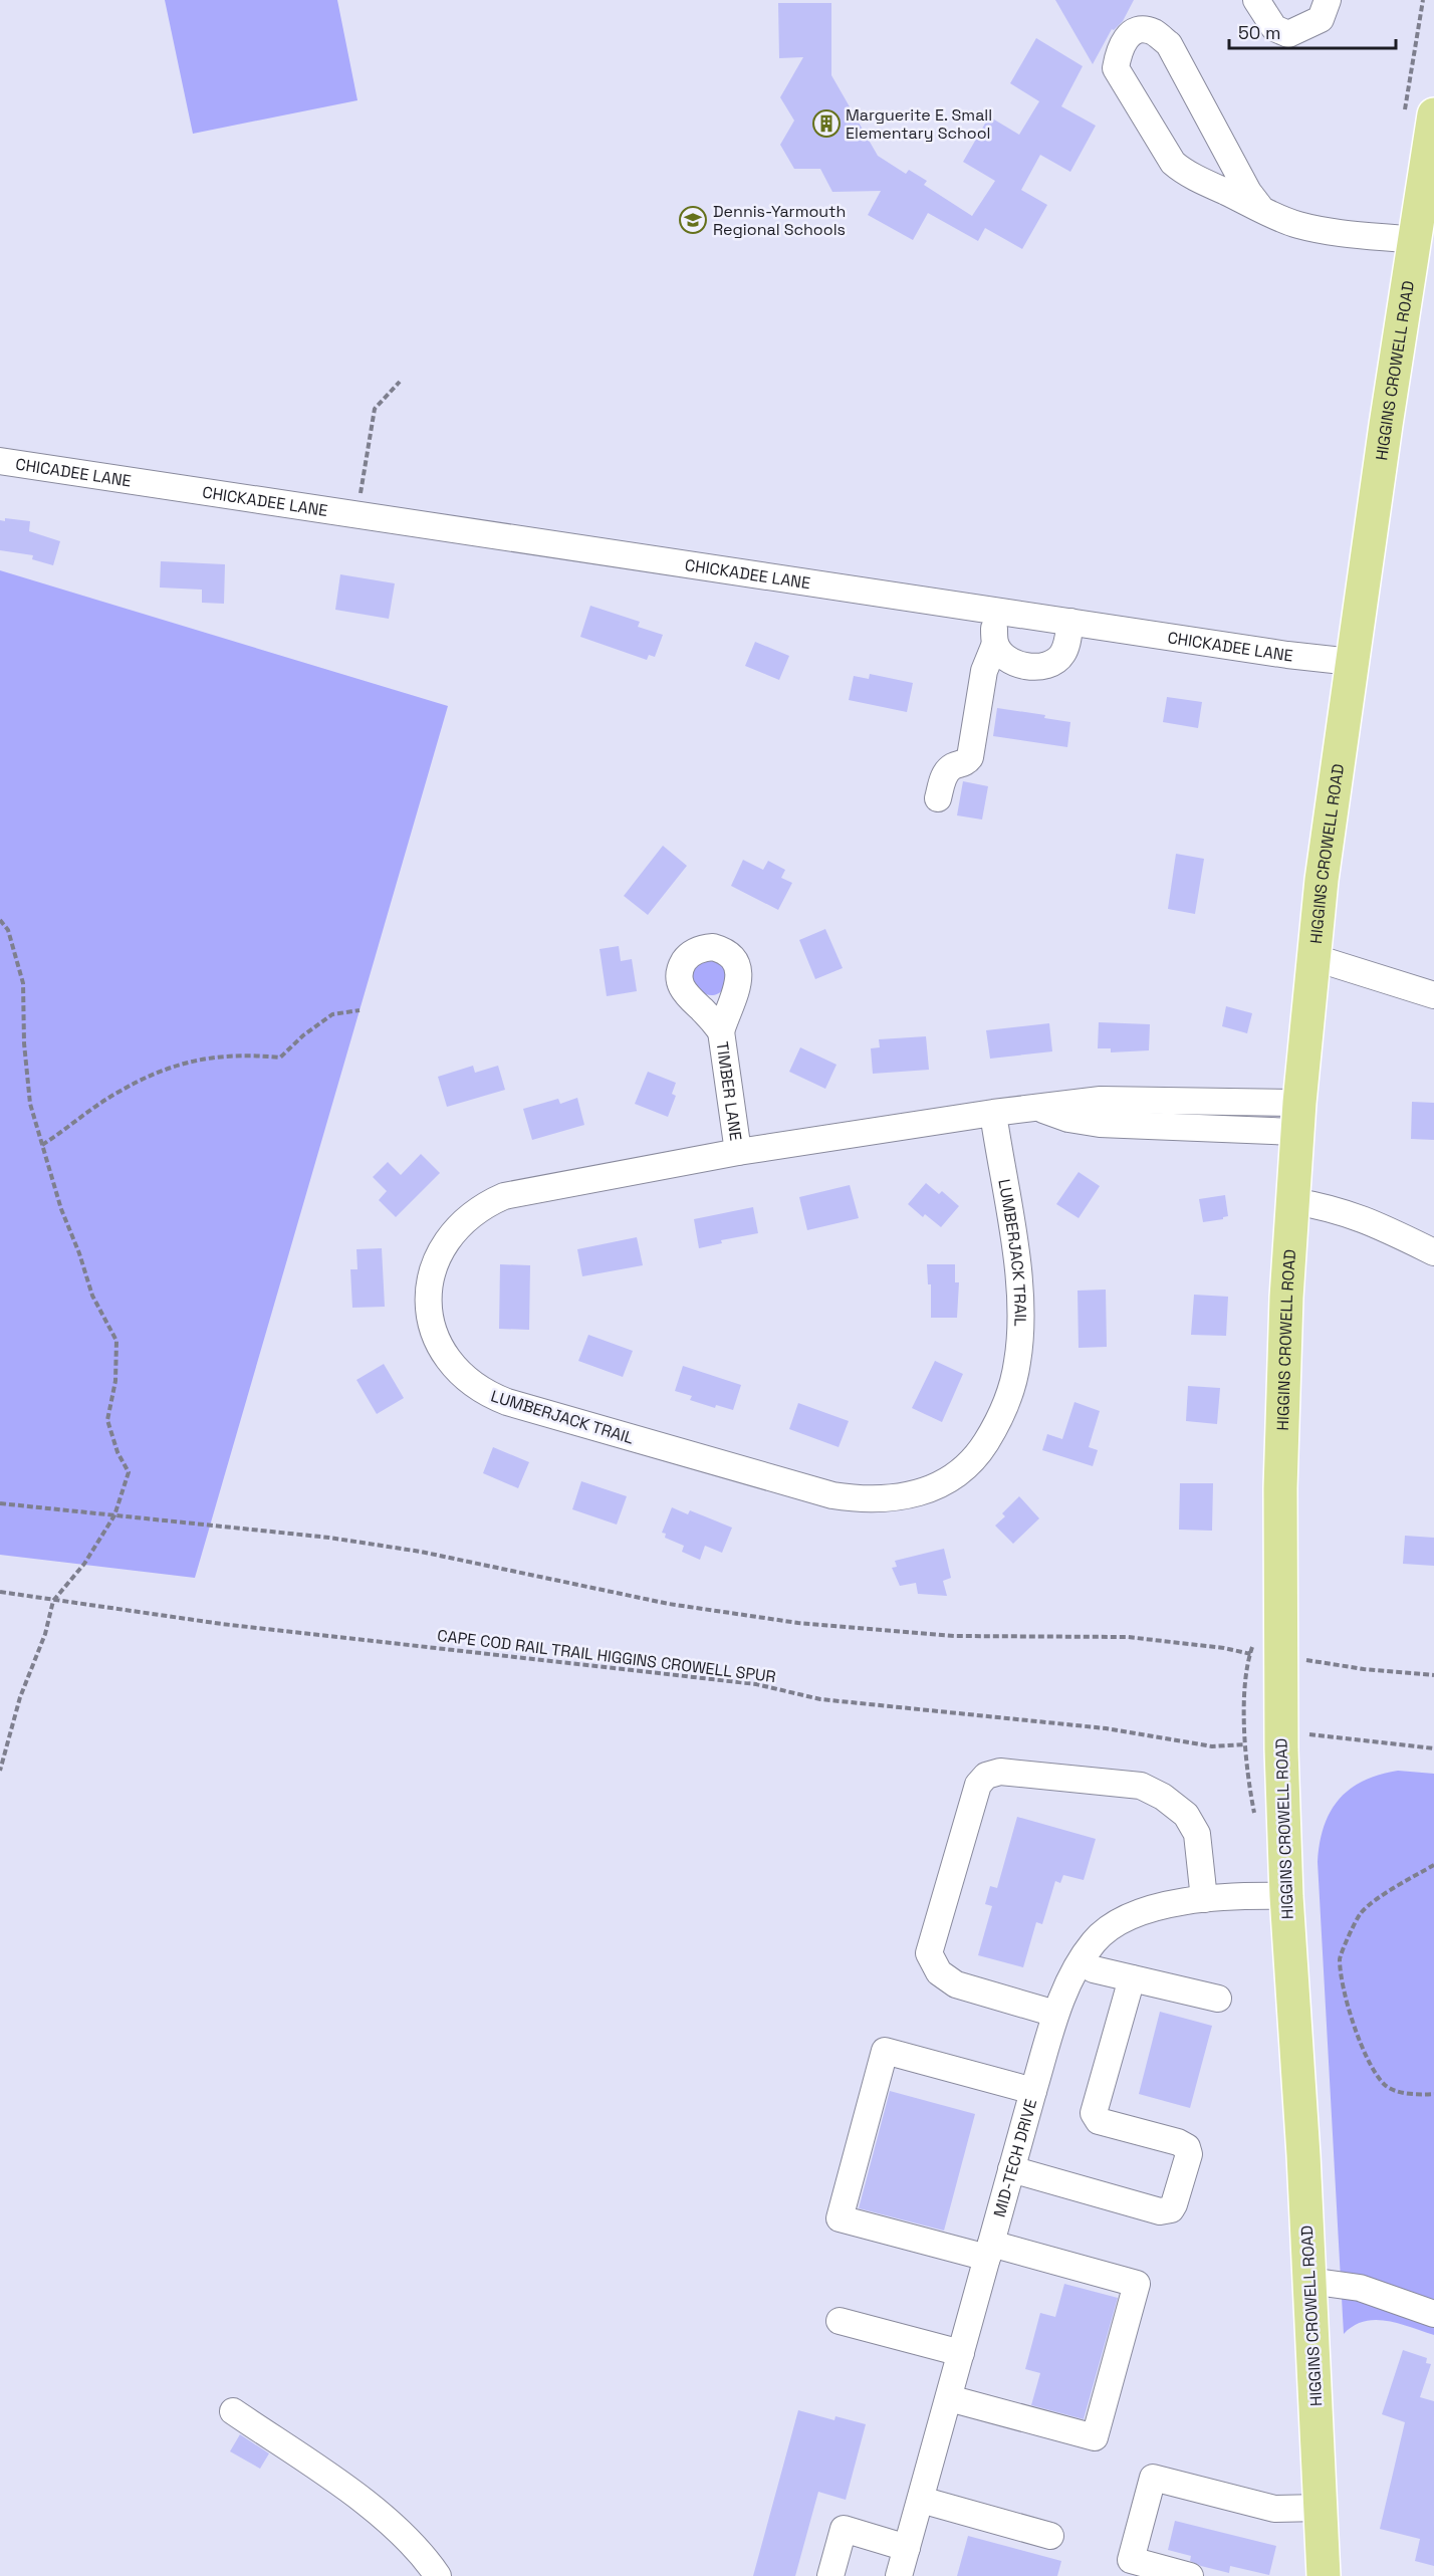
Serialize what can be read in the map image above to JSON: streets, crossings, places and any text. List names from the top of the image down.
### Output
{
  "streets": {
    "main road": ["HIGGINS CROWELL ROAD"],
    "street": [
      "CHICADEE LANE",
      "CHICKADEE LANE",
      "TIMBER LANE",
      "LUMBERJACK TRAIL",
      "MID-TECH DRIVE"
    ],
    "path": ["CAPE COD RAIL TRAIL HIGGINS CROWELL SPUR"]
  },
  "crossings": [
    ["HIGGINS CROWELL ROAD", "CHICKADEE LANE"],
    ["HIGGINS CROWELL ROAD", "LUMBERJACK TRAIL"],
    ["HIGGINS CROWELL ROAD", "MID-TECH DRIVE"],
    ["CHICADEE LANE", "CHICKADEE LANE"],
    ["TIMBER LANE", "LUMBERJACK TRAIL"]
  ],
  "places": {
    "building": ["Marguerite E. Small Elementary School"],
    "school or university": ["Dennis-Yarmouth Regional Schools"]
  },
  "scale_bar": "50 m"
}
